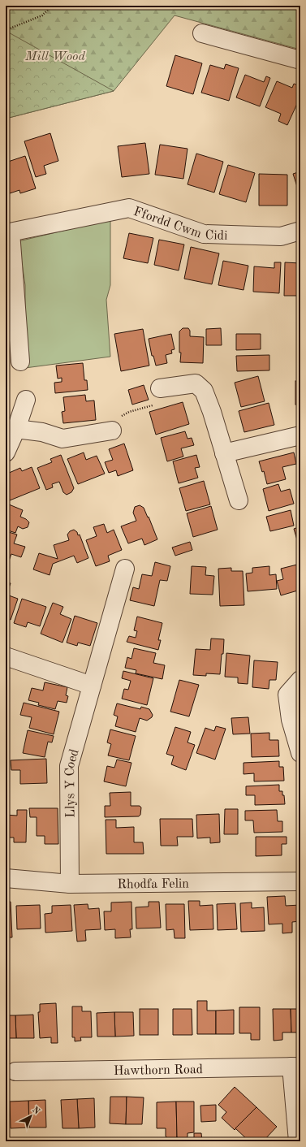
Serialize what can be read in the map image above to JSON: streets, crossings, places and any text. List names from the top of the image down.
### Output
{
  "streets": {
    "street": [
      "Ffordd Cwm Cidi",
      "Llys Y Coed",
      "Rhodfa Felin",
      "Hawthorn Road"
    ]
  },
  "crossings": [
    ["Llys Y Coed", "Rhodfa Felin"]
  ],
  "parks": ["Mill Wood"],
  "north": "top right"
}
